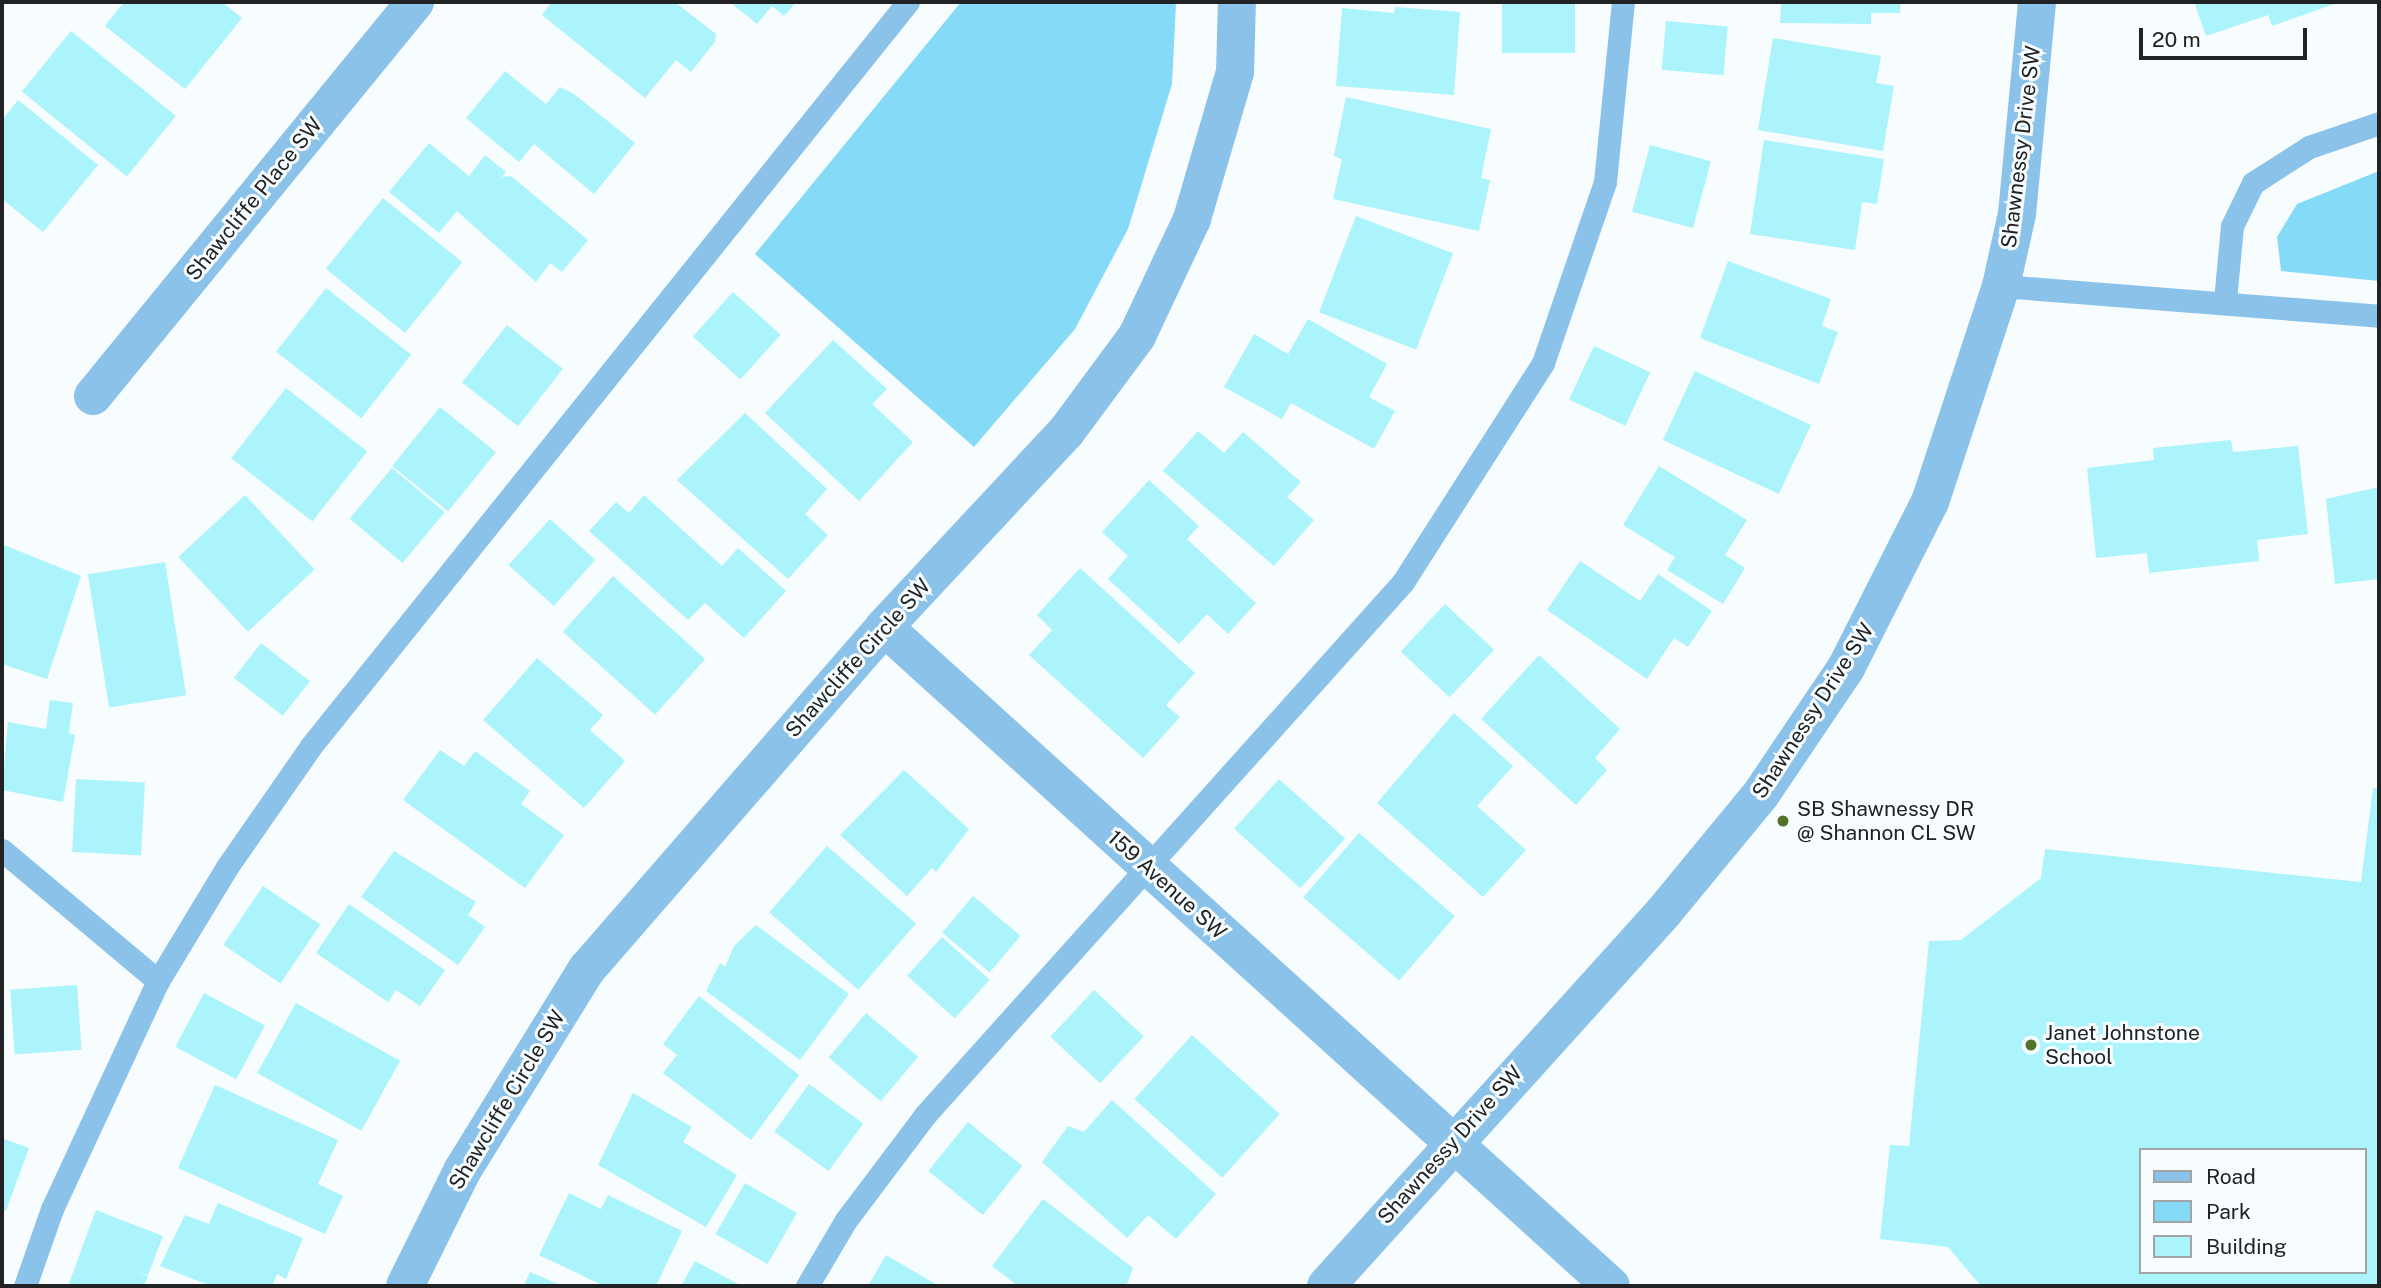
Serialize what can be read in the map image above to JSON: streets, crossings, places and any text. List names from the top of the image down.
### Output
{
  "streets": {
    "street": [
      "Shawnessy Drive SW",
      "Shawcliffe Place SW",
      "Shawcliffe Circle SW",
      "159 Avenue SW"
    ]
  },
  "crossings": [
    ["Shawnessy Drive SW", "159 Avenue SW"],
    ["Shawcliffe Circle SW", "159 Avenue SW"]
  ],
  "places": ["SB Shawnessy DR @ Shannon CL SW", "Janet Johnstone School"],
  "legend": ["Road", "Park", "Building"],
  "scale_bar": "20 m"
}
